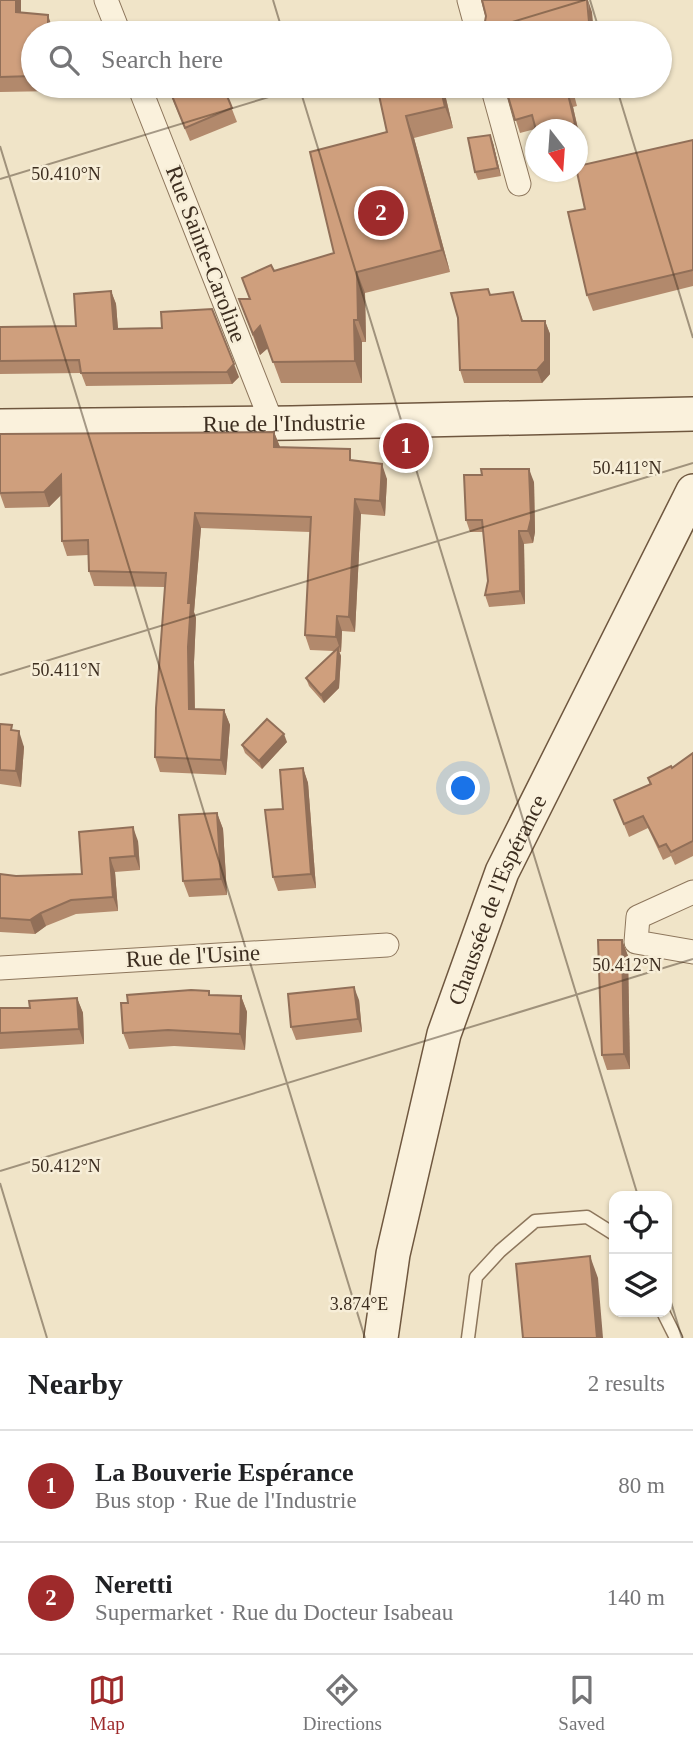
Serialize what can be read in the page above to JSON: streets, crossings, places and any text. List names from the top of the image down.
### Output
{
  "streets": {
    "main road": ["Rue de l'Industrie", "Chaussée de l'Espérance"],
    "street": ["Rue Sainte-Caroline", "Rue de l'Usine"]
  },
  "crossings": [
    ["Rue Sainte-Caroline", "Rue de l'Industrie"]
  ],
  "north": "bottom",
  "page": {
    "search": "Search here",
    "pins": ["2", "1"],
    "heading": ["Nearby", "2 results"],
    "list": [
      {
        "mark": "1",
        "name": "La Bouverie Espérance",
        "note": "Bus stop · Rue de l'Industrie",
        "value": "80 m"
      },
      {
        "mark": "2",
        "name": "Neretti",
        "note": "Supermarket · Rue du Docteur Isabeau",
        "value": "140 m"
      }
    ],
    "nav": ["Map", "Directions", "Saved"]
  },
  "coordinates": [
    "50.410°N",
    "50.411°N",
    "50.412°N",
    "3.874°E"
  ]
}
